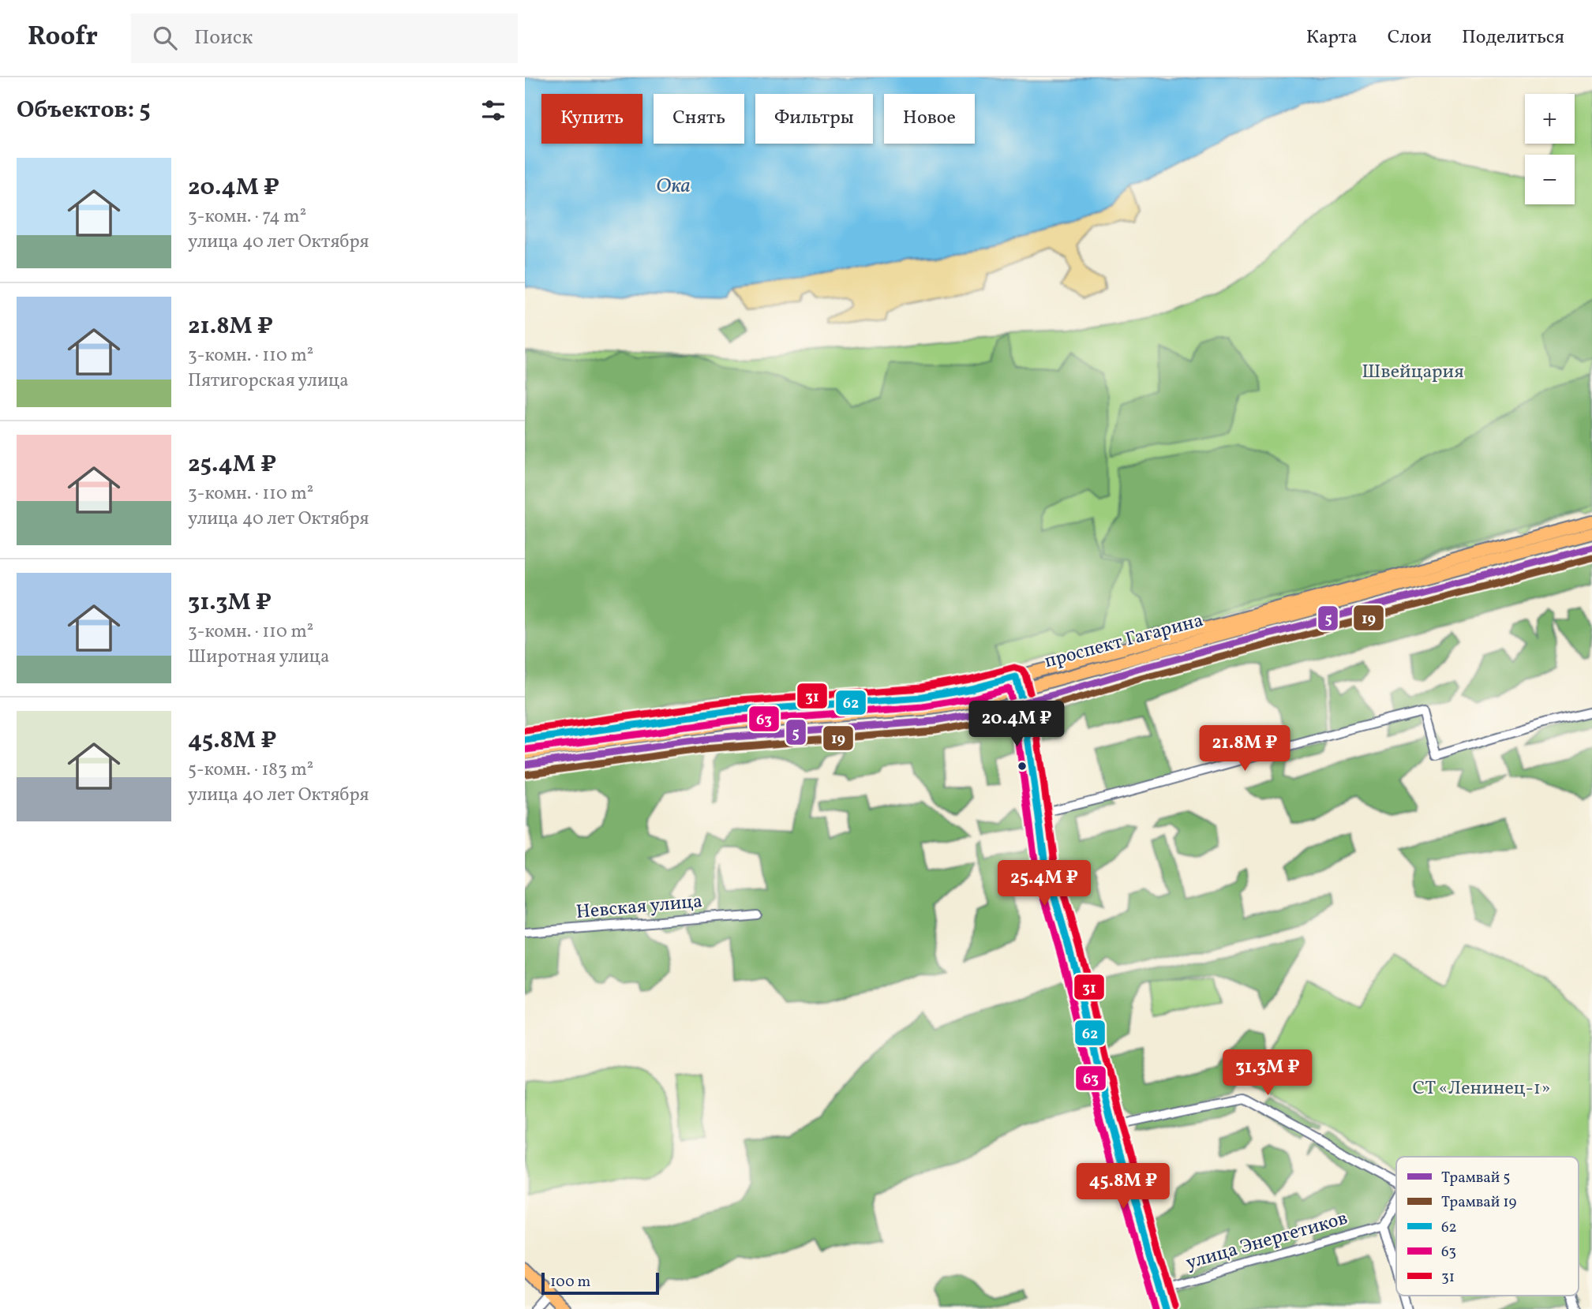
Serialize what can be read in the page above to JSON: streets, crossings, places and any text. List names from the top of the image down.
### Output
{
  "streets": {
    "main road": ["проспект Гагарина"],
    "street": ["Невская улица", "улица Энергетиков"]
  },
  "water": ["Ока"],
  "parks": ["Швейцария", "СТ «Ленинец-1»"],
  "lines": [
    "tram line 5",
    "tram line 19",
    "transit line 31",
    "transit line 62",
    "transit line 63"
  ],
  "legend": [
    "Трамвай 5",
    "Трамвай 19",
    "62",
    "63",
    "31"
  ],
  "scale_bar": "100 m",
  "page": {
    "header": "Roofr",
    "search": "Поиск",
    "nav": ["Карта", "Слои", "Поделиться"],
    "heading": "Объектов: 5",
    "map_buttons": ["+", "−"],
    "chip": [
      "Купить",
      "Снять",
      "Фильтры",
      "Новое"
    ],
    "list": [
      {
        "name": "20.4M ₽",
        "note": "3-комн. · 74 m² · улица 40 лет Октября"
      },
      {
        "name": "21.8M ₽",
        "note": "3-комн. · 110 m² · Пятигорская улица"
      },
      {
        "name": "25.4M ₽",
        "note": "3-комн. · 110 m² · улица 40 лет Октября"
      },
      {
        "name": "31.3M ₽",
        "note": "3-комн. · 110 m² · Широтная улица"
      },
      {
        "name": "45.8M ₽",
        "note": "5-комн. · 183 m² · улица 40 лет Октября"
      }
    ],
    "price": [
      "20.4M ₽",
      "21.8M ₽",
      "25.4M ₽",
      "31.3M ₽",
      "45.8M ₽"
    ],
    "scale": "100 m"
  }
}
